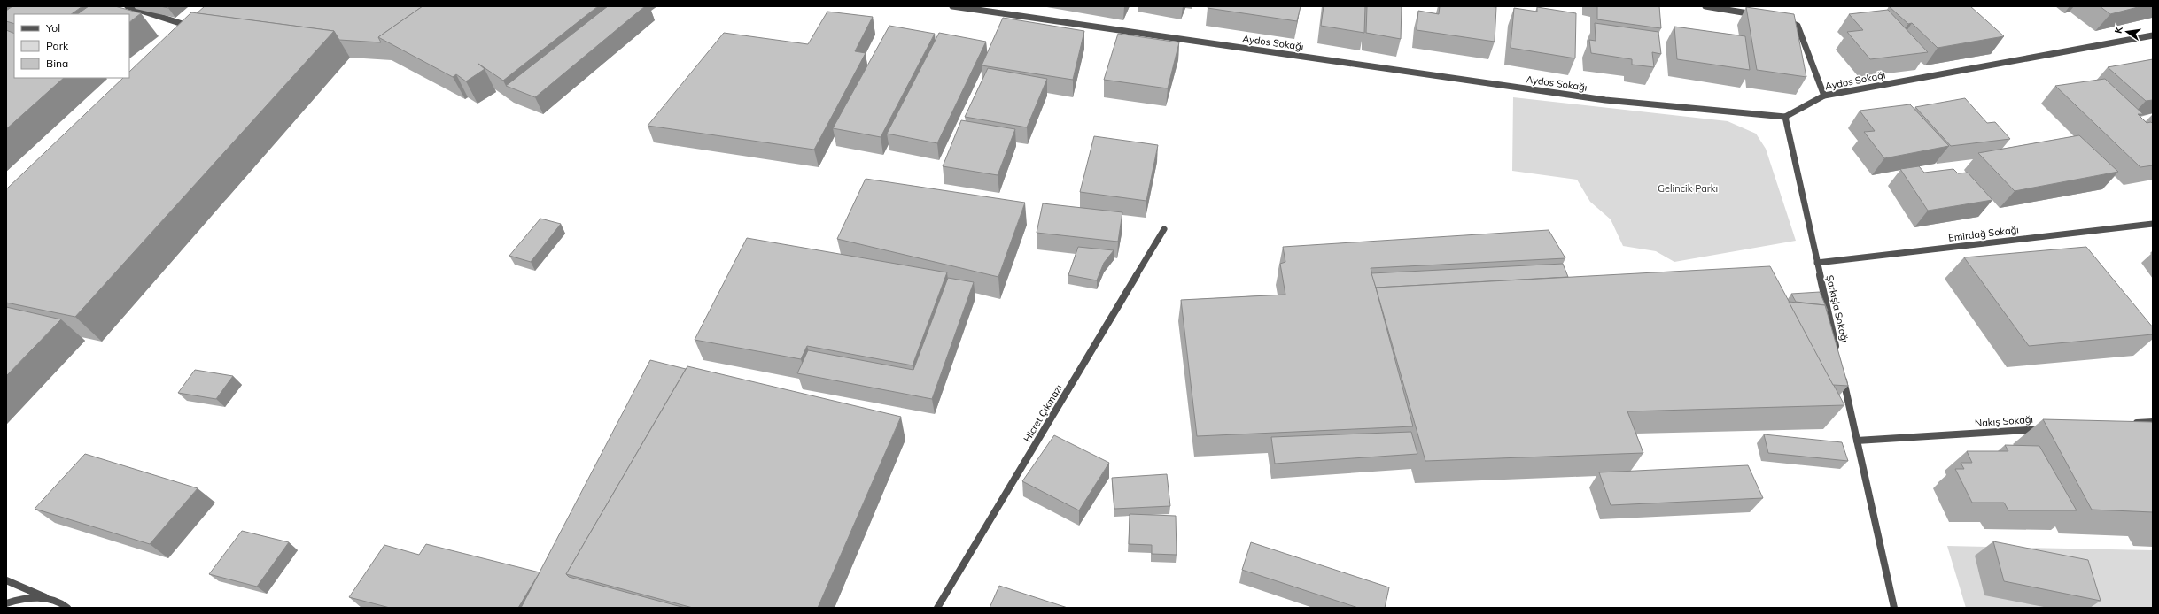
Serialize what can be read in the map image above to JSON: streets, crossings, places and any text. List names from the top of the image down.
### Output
{
  "streets": {
    "street": [
      "Aydos Sokağı",
      "Emirdağ Sokağı",
      "Şarkışla Sokağı",
      "Hicret Çıkmazı",
      "Nakış Sokağı"
    ]
  },
  "crossings": [
    ["Aydos Sokağı", "Şarkışla Sokağı"],
    ["Emirdağ Sokağı", "Şarkışla Sokağı"]
  ],
  "parks": ["Gelincik Parkı"],
  "legend": ["Yol", "Park", "Bina"],
  "north": "left"
}
